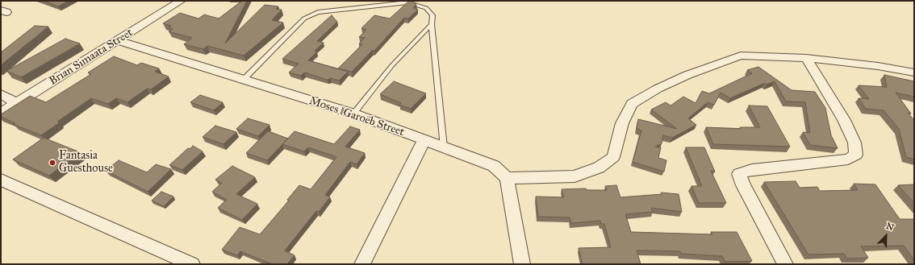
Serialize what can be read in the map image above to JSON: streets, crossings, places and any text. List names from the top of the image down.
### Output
{
  "streets": {
    "street": ["Brian Simaata Street", "Moses ǁGaroëb Street"]
  },
  "crossings": [
    ["Brian Simaata Street", "Moses ǁGaroëb Street"]
  ],
  "places": ["Fantasia Guesthouse"],
  "north": "top right"
}
